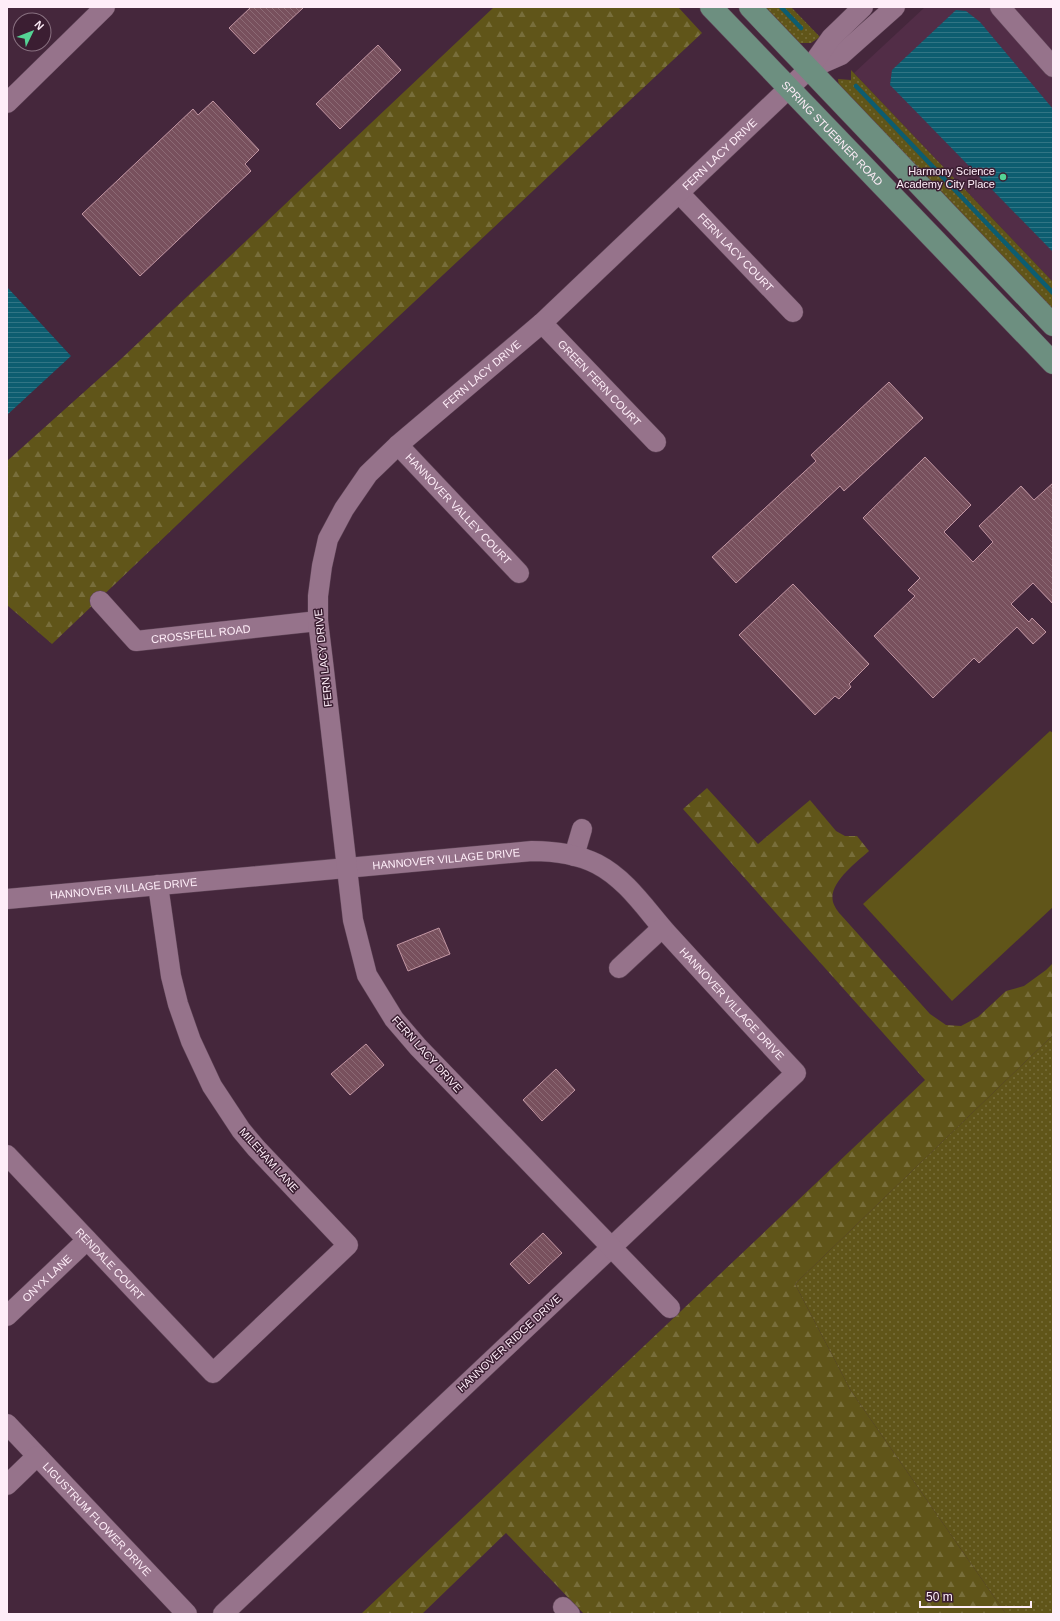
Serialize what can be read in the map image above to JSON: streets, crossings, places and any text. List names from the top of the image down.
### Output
{
  "streets": {
    "main road": ["SPRING STUEBNER ROAD"],
    "street": [
      "FERN LACY DRIVE",
      "FERN LACY COURT",
      "GREEN FERN COURT",
      "HANNOVER VALLEY COURT",
      "CROSSFELL ROAD",
      "HANNOVER VILLAGE DRIVE",
      "MILEHAM LANE",
      "RENDALE COURT",
      "ONYX LANE",
      "HANNOVER RIDGE DRIVE",
      "LIGUSTRUM FLOWER DRIVE"
    ]
  },
  "crossings": [
    ["SPRING STUEBNER ROAD", "FERN LACY DRIVE"],
    ["FERN LACY DRIVE", "FERN LACY COURT"],
    ["FERN LACY DRIVE", "GREEN FERN COURT"],
    ["FERN LACY DRIVE", "HANNOVER VALLEY COURT"],
    ["FERN LACY DRIVE", "CROSSFELL ROAD"],
    ["FERN LACY DRIVE", "HANNOVER VILLAGE DRIVE"],
    ["FERN LACY DRIVE", "HANNOVER RIDGE DRIVE"],
    ["HANNOVER VILLAGE DRIVE", "MILEHAM LANE"],
    ["HANNOVER VILLAGE DRIVE", "HANNOVER RIDGE DRIVE"],
    ["MILEHAM LANE", "RENDALE COURT"],
    ["RENDALE COURT", "ONYX LANE"]
  ],
  "places": ["Harmony Science Academy City Place"],
  "scale_bar": "50 m",
  "north": "top right"
}
